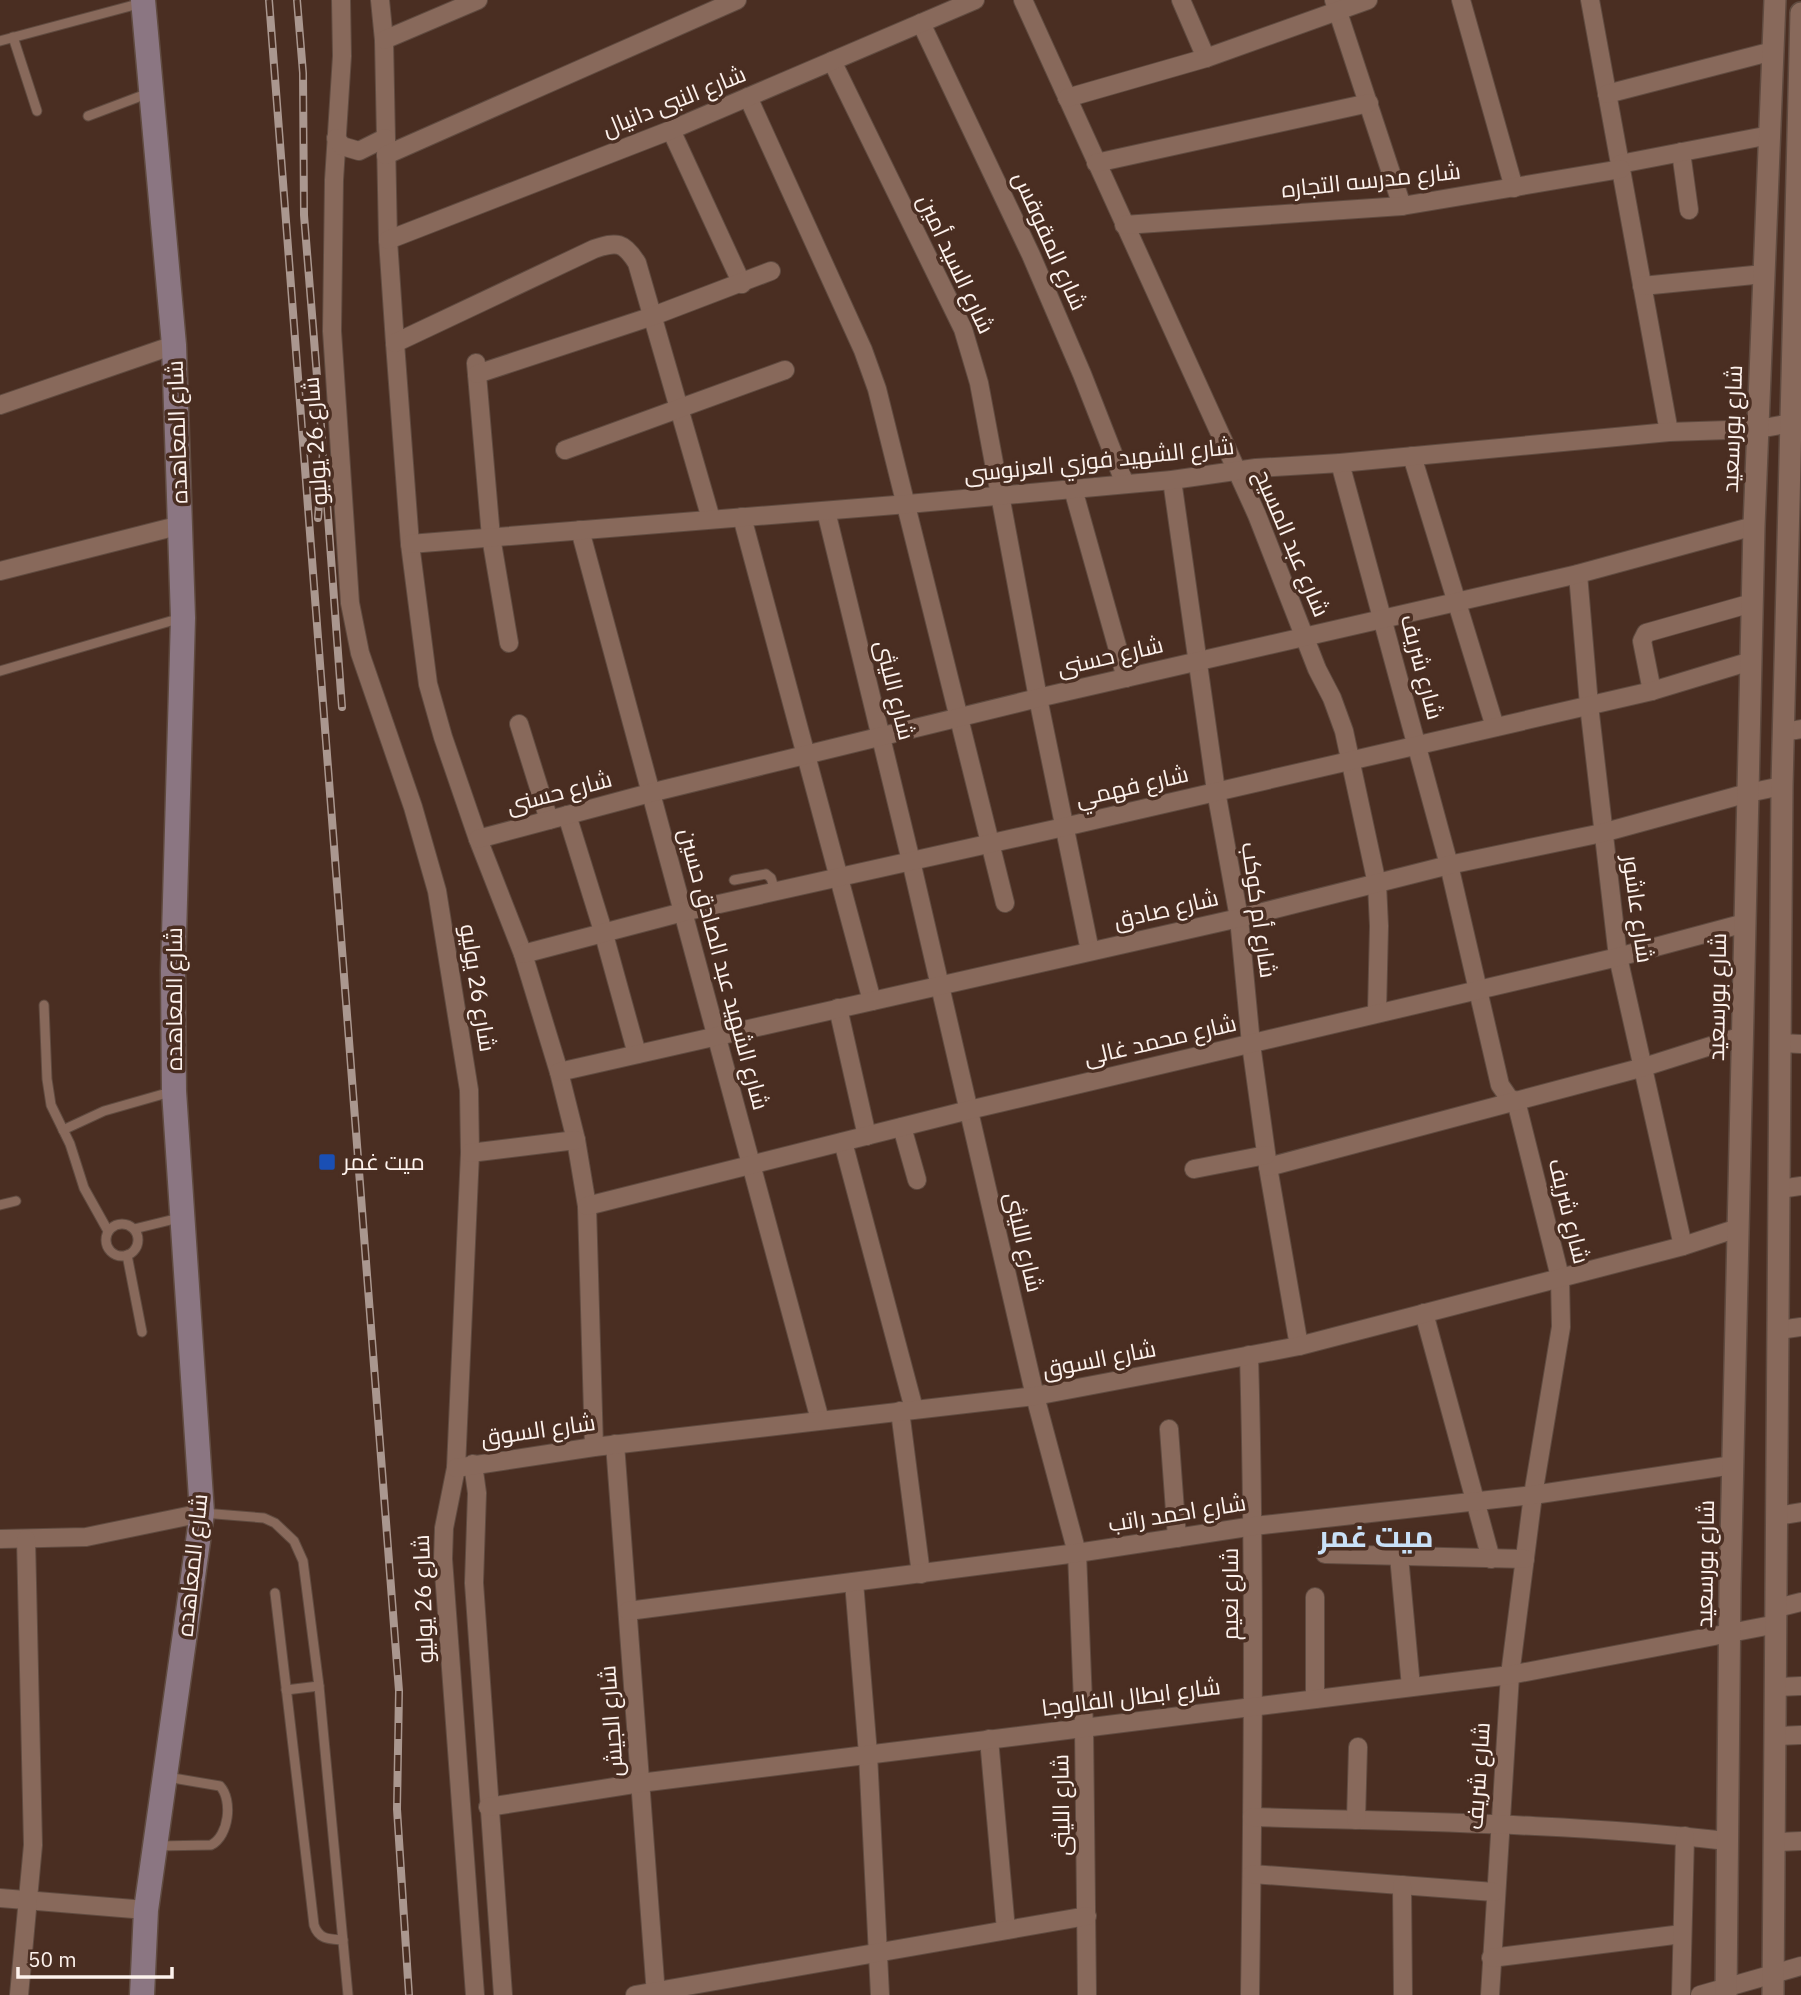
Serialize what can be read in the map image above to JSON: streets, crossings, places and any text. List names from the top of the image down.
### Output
{
  "streets": {
    "main road": ["شارع المعاهده"],
    "street": [
      "شارع النبى دانيال",
      "شارع مدرسه التجاره",
      "شارع المقوقس",
      "شارع السيد أمين",
      "شارع بورسعيد",
      "شارع 26 يوليو",
      "شارع الشهيد فوزي العرنوسى",
      "شارع عبد المسيح",
      "شارع حسنى",
      "شارع شريف",
      "شارع الليثى",
      "شارع فهمي",
      "شارع صادق",
      "شارع عاشور",
      "شارع أم كوكب",
      "شارع الشهيد عبد الصادق حسين",
      "شارع محمد غالى",
      "شارع السوق",
      "شارع احمد راتب",
      "شارع نعيم",
      "شارع ابطال الفالوجا",
      "شارع الجيش"
    ]
  },
  "crossings": [
    ["شارع النبى دانيال", "شارع المقوقس"],
    ["شارع النبى دانيال", "شارع السيد أمين"],
    ["شارع النبى دانيال", "شارع 26 يوليو"],
    ["شارع مدرسه التجاره", "شارع بورسعيد"],
    ["شارع مدرسه التجاره", "شارع عبد المسيح"],
    ["شارع المقوقس", "شارع الشهيد فوزي العرنوسى"],
    ["شارع السيد أمين", "شارع الشهيد فوزي العرنوسى"],
    ["شارع السيد أمين", "شارع حسنى"],
    ["شارع السيد أمين", "شارع فهمي"],
    ["شارع السيد أمين", "شارع صادق"],
    ["شارع بورسعيد", "شارع الشهيد فوزي العرنوسى"],
    ["شارع بورسعيد", "شارع حسنى"],
    ["شارع بورسعيد", "شارع فهمي"],
    ["شارع بورسعيد", "شارع صادق"],
    ["شارع بورسعيد", "شارع محمد غالى"],
    ["شارع بورسعيد", "شارع السوق"],
    ["شارع بورسعيد", "شارع احمد راتب"],
    ["شارع بورسعيد", "شارع ابطال الفالوجا"],
    ["شارع 26 يوليو", "شارع الشهيد فوزي العرنوسى"],
    ["شارع 26 يوليو", "شارع حسنى"],
    ["شارع 26 يوليو", "شارع فهمي"],
    ["شارع 26 يوليو", "شارع صادق"],
    ["شارع 26 يوليو", "شارع محمد غالى"],
    ["شارع 26 يوليو", "شارع السوق"],
    ["شارع 26 يوليو", "شارع ابطال الفالوجا"],
    ["شارع الشهيد فوزي العرنوسى", "شارع عبد المسيح"],
    ["شارع الشهيد فوزي العرنوسى", "شارع شريف"],
    ["شارع الشهيد فوزي العرنوسى", "شارع الليثى"],
    ["شارع الشهيد فوزي العرنوسى", "شارع أم كوكب"],
    ["شارع الشهيد فوزي العرنوسى", "شارع الشهيد عبد الصادق حسين"],
    ["شارع عبد المسيح", "شارع حسنى"],
    ["شارع عبد المسيح", "شارع فهمي"],
    ["شارع عبد المسيح", "شارع صادق"],
    ["شارع عبد المسيح", "شارع محمد غالى"],
    ["شارع حسنى", "شارع شريف"],
    ["شارع حسنى", "شارع الليثى"],
    ["شارع حسنى", "شارع عاشور"],
    ["شارع حسنى", "شارع أم كوكب"],
    ["شارع حسنى", "شارع الشهيد عبد الصادق حسين"],
    ["شارع شريف", "شارع فهمي"],
    ["شارع شريف", "شارع صادق"],
    ["شارع شريف", "شارع محمد غالى"],
    ["شارع شريف", "شارع السوق"],
    ["شارع شريف", "شارع احمد راتب"],
    ["شارع شريف", "شارع ابطال الفالوجا"],
    ["شارع الليثى", "شارع فهمي"],
    ["شارع الليثى", "شارع صادق"],
    ["شارع الليثى", "شارع محمد غالى"],
    ["شارع الليثى", "شارع السوق"],
    ["شارع الليثى", "شارع احمد راتب"],
    ["شارع الليثى", "شارع ابطال الفالوجا"],
    ["شارع فهمي", "شارع عاشور"],
    ["شارع فهمي", "شارع أم كوكب"],
    ["شارع فهمي", "شارع الشهيد عبد الصادق حسين"],
    ["شارع صادق", "شارع عاشور"],
    ["شارع صادق", "شارع أم كوكب"],
    ["شارع صادق", "شارع الشهيد عبد الصادق حسين"],
    ["شارع عاشور", "شارع محمد غالى"],
    ["شارع عاشور", "شارع السوق"],
    ["شارع أم كوكب", "شارع محمد غالى"],
    ["شارع أم كوكب", "شارع السوق"],
    ["شارع الشهيد عبد الصادق حسين", "شارع محمد غالى"],
    ["شارع الشهيد عبد الصادق حسين", "شارع السوق"],
    ["شارع السوق", "شارع نعيم"],
    ["شارع السوق", "شارع الجيش"],
    ["شارع احمد راتب", "شارع نعيم"],
    ["شارع احمد راتب", "شارع الجيش"],
    ["شارع نعيم", "شارع ابطال الفالوجا"],
    ["شارع ابطال الفالوجا", "شارع الجيش"]
  ],
  "districts": ["ميت غمر"],
  "places": {
    "transit": ["ميت غمر"]
  },
  "scale_bar": "50 m"
}
